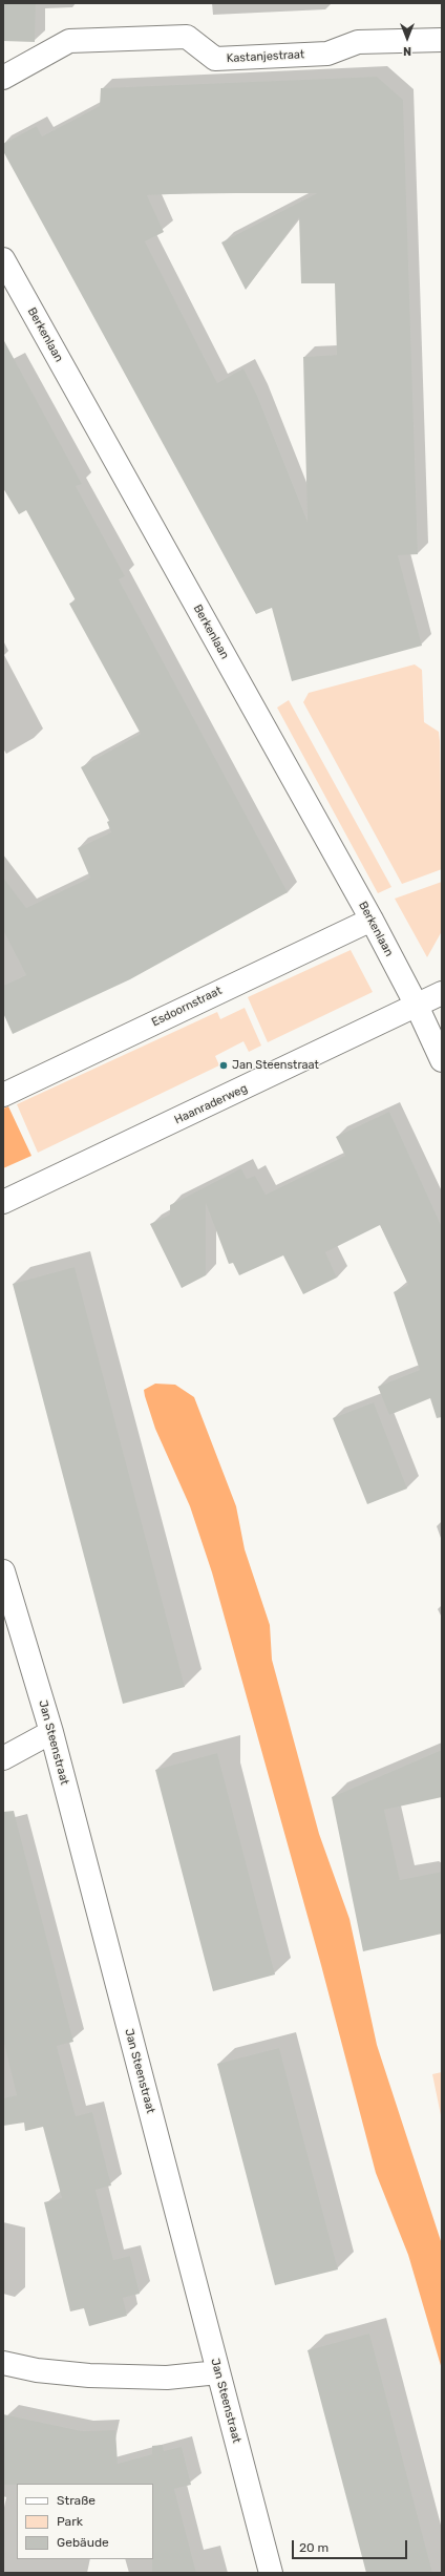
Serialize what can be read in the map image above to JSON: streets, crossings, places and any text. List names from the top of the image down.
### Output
{
  "streets": {
    "street": [
      "Kastanjestraat",
      "Berkenlaan",
      "Esdoornstraat",
      "Haanraderweg",
      "Jan Steenstraat"
    ]
  },
  "crossings": [
    ["Berkenlaan", "Esdoornstraat"],
    ["Berkenlaan", "Haanraderweg"]
  ],
  "places": ["Jan Steenstraat"],
  "legend": ["Straße", "Park", "Gebäude"],
  "scale_bar": "20 m",
  "north": "bottom"
}
